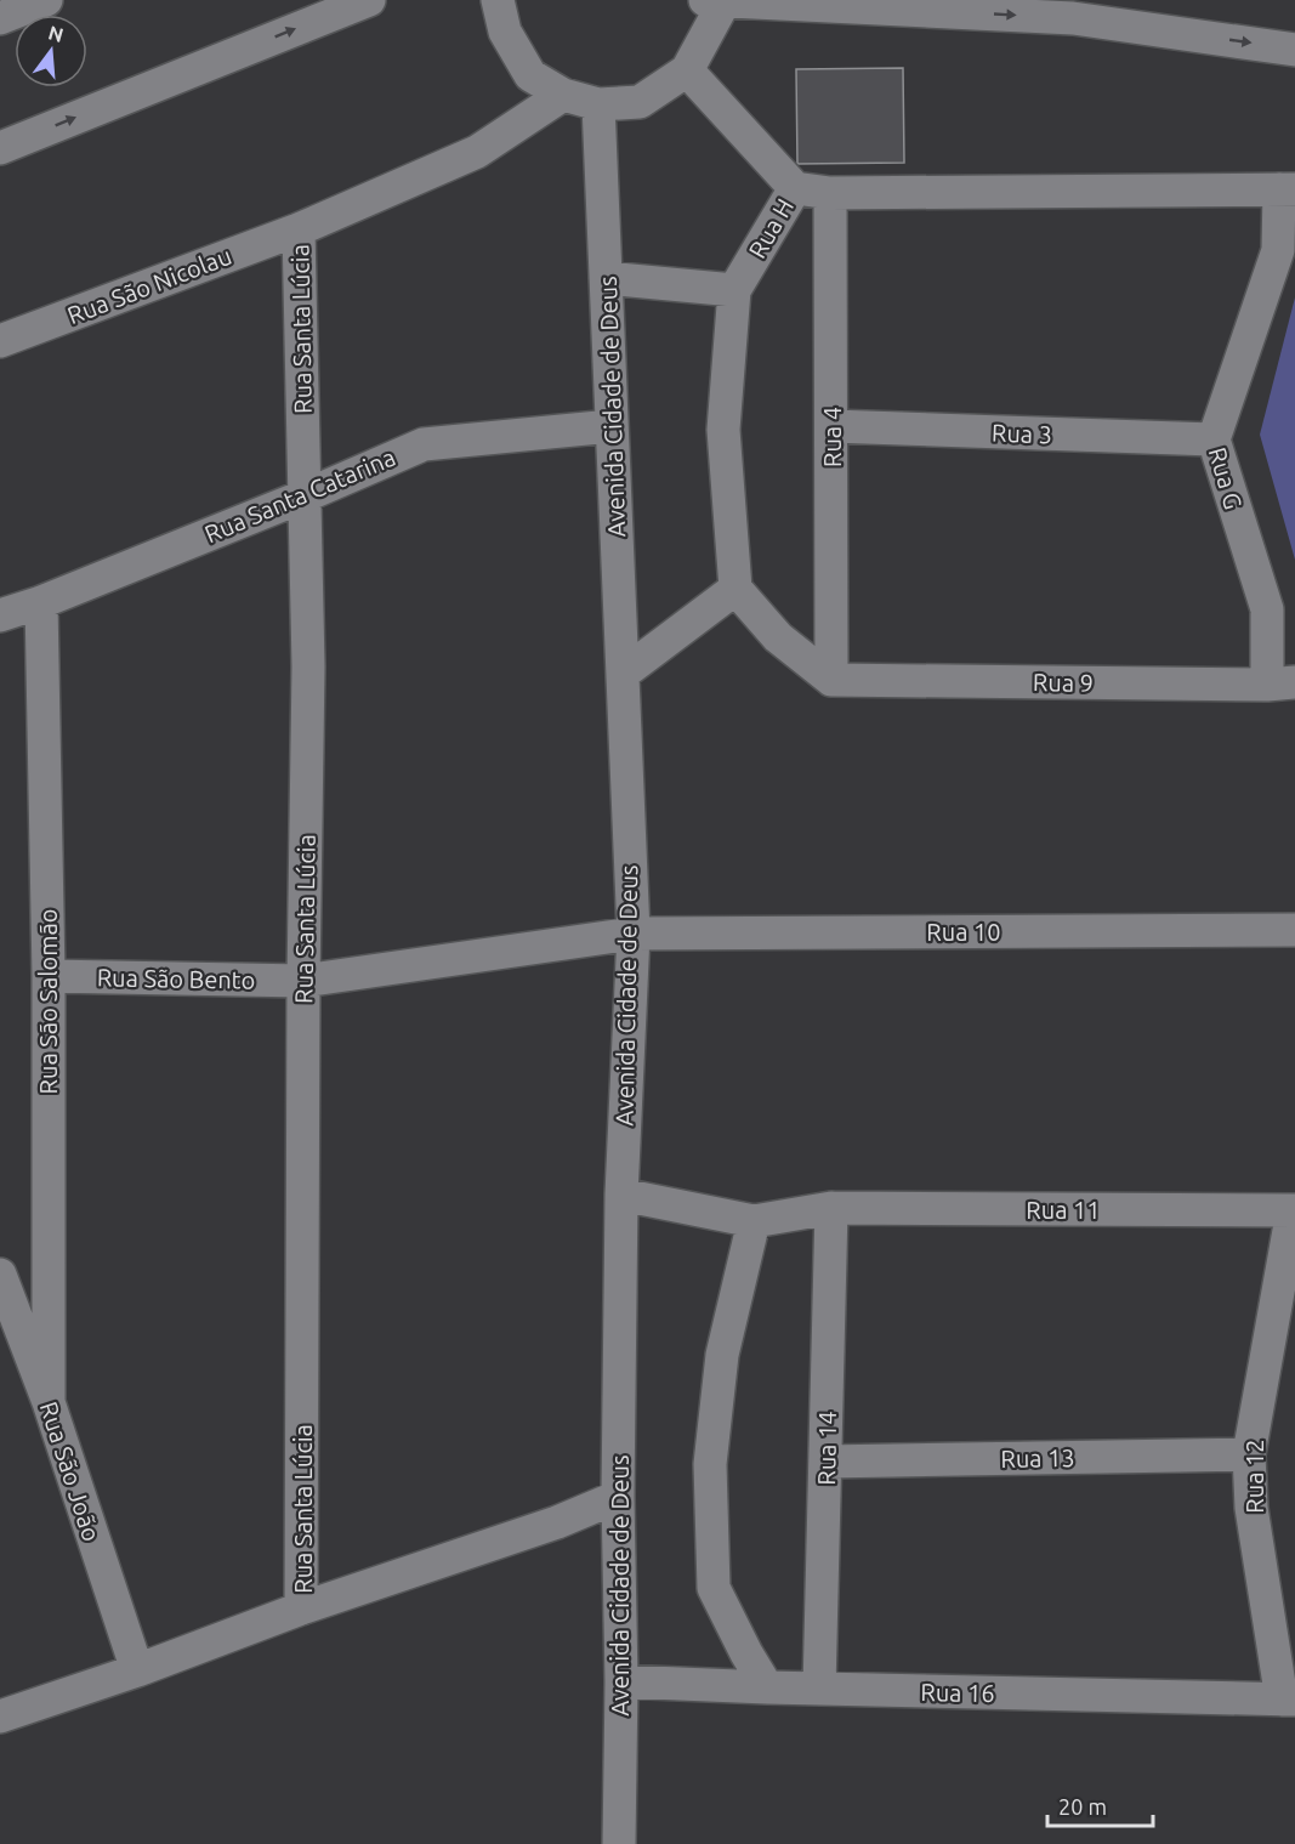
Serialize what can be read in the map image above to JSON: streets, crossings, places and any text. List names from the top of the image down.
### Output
{
  "streets": {
    "street": [
      "Rua H",
      "Rua São Nicolau",
      "Rua Santa Lúcia",
      "Avenida Cidade de Deus",
      "Rua 3",
      "Rua 4",
      "Rua G",
      "Rua Santa Catarina",
      "Rua 9",
      "Rua 10",
      "Rua São Bento",
      "Rua São Salomão",
      "Rua 11",
      "Rua 14",
      "Rua 13",
      "Rua São João",
      "Rua 12",
      "Rua 16"
    ]
  },
  "crossings": [
    ["Rua H", "Rua 4"],
    ["Rua H", "Rua G"],
    ["Rua São Nicolau", "Rua Santa Lúcia"],
    ["Rua Santa Lúcia", "Rua Santa Catarina"],
    ["Rua Santa Lúcia", "Rua 10"],
    ["Rua Santa Lúcia", "Rua São Bento"],
    ["Avenida Cidade de Deus", "Rua Santa Catarina"],
    ["Avenida Cidade de Deus", "Rua 10"],
    ["Avenida Cidade de Deus", "Rua 16"],
    ["Rua 3", "Rua 4"],
    ["Rua 3", "Rua G"],
    ["Rua 4", "Rua 9"],
    ["Rua G", "Rua 9"],
    ["Rua Santa Catarina", "Rua São Salomão"],
    ["Rua 10", "Rua São Bento"],
    ["Rua São Bento", "Rua São Salomão"],
    ["Rua São Salomão", "Rua São João"],
    ["Rua 11", "Rua 14"],
    ["Rua 11", "Rua 12"],
    ["Rua 14", "Rua 13"],
    ["Rua 14", "Rua 16"],
    ["Rua 13", "Rua 12"],
    ["Rua 12", "Rua 16"]
  ],
  "scale_bar": "20 m",
  "north": "top"
}
